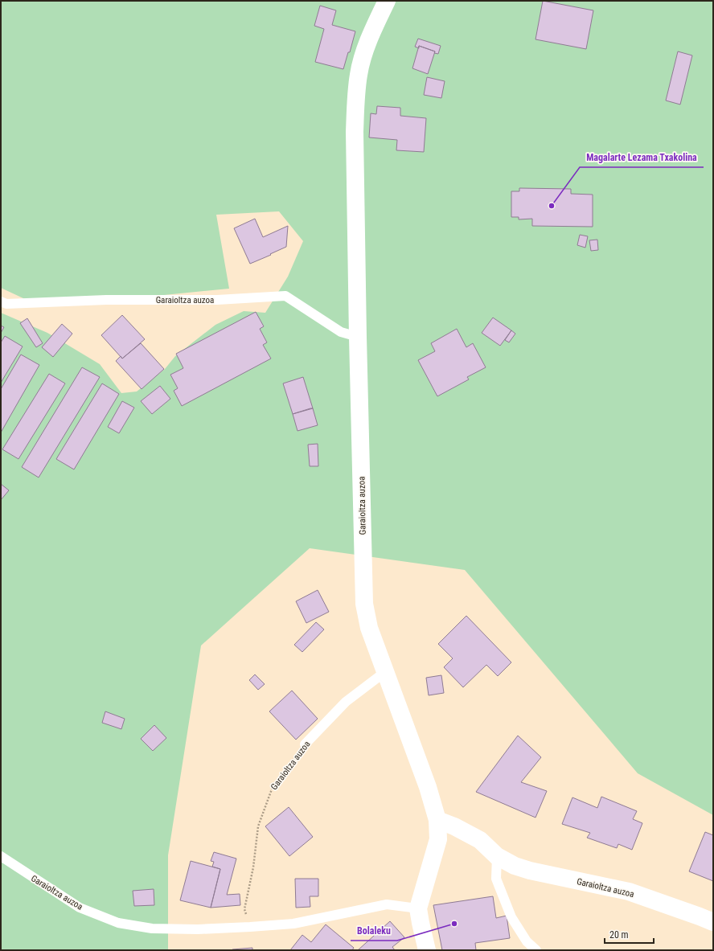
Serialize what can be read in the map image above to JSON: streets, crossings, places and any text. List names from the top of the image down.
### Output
{
  "streets": {
    "street": ["Garaioltza auzoa"]
  },
  "places": ["Magalarte Lezama Txakolina", "Bolaleku"],
  "scale_bar": "20 m"
}
